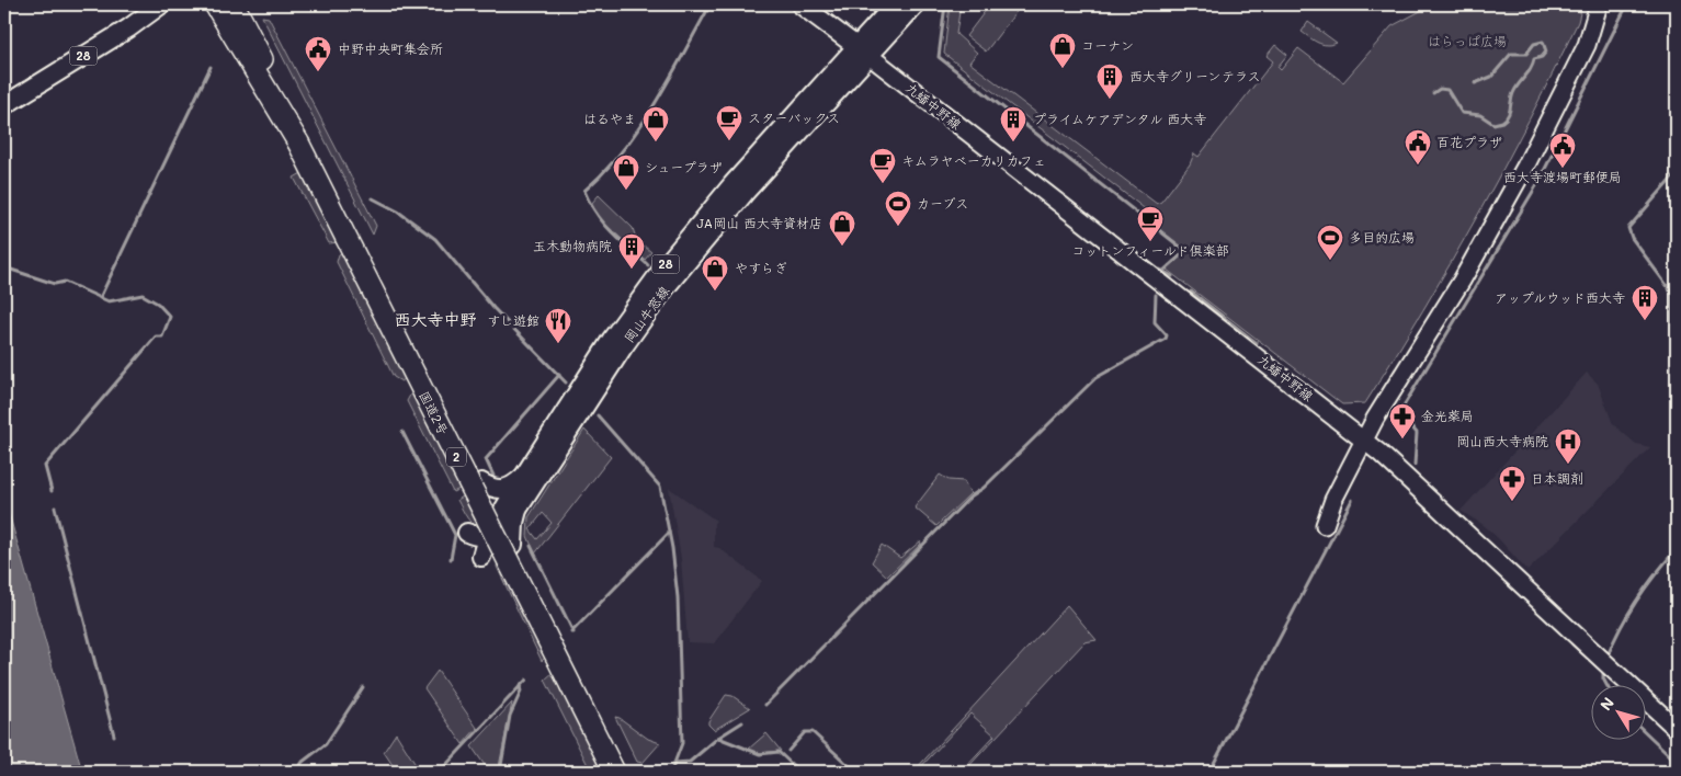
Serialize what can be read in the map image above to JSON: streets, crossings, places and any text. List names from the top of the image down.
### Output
{
  "streets": {
    "highway": ["国道2号", "2"],
    "main road": ["28", "九蟠中野線", "岡山牛窓線"]
  },
  "crossings": [
    ["九蟠中野線", "岡山牛窓線"]
  ],
  "districts": ["西大寺中野"],
  "parks": ["はらっぱ広場"],
  "places": {
    "shop": [
      "コーナン",
      "はるやま",
      "シュープラザ",
      "JA岡山 西大寺資材店",
      "やすらぎ"
    ],
    "public building": ["中野中央町集会所", "百花プラザ", "西大寺渡場町郵便局"],
    "building": [
      "西大寺グリーンテラス",
      "プライムケアデンタル 西大寺",
      "玉木動物病院",
      "アップルウッド西大寺"
    ],
    "cafe": ["スターバックス", "キムラヤベーカリカフェ", "コットンフィールド倶楽部"],
    "sports": ["カーブス", "多目的広場"],
    "restaurant": ["すし遊館"],
    "pharmacy": ["金光薬局", "日本調剤"],
    "hospital": ["岡山西大寺病院"]
  },
  "north": "top left"
}
